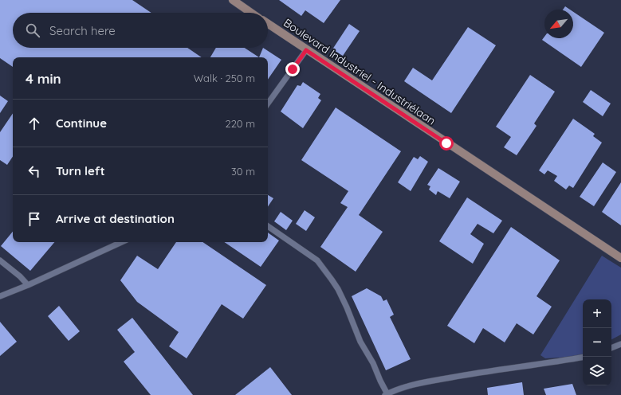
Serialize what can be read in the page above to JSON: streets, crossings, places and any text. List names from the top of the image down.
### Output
{
  "streets": {
    "main road": ["Boulevard Industriel - Industriélaan"]
  },
  "north": "bottom left",
  "page": {
    "search": "Search here",
    "heading": ["4 min", "Walk · 250 m"],
    "list": [
      ["Continue", "220 m"],
      ["Turn left", "30 m"],
      "Arrive at destination"
    ],
    "map_buttons": ["+", "−"]
  }
}
